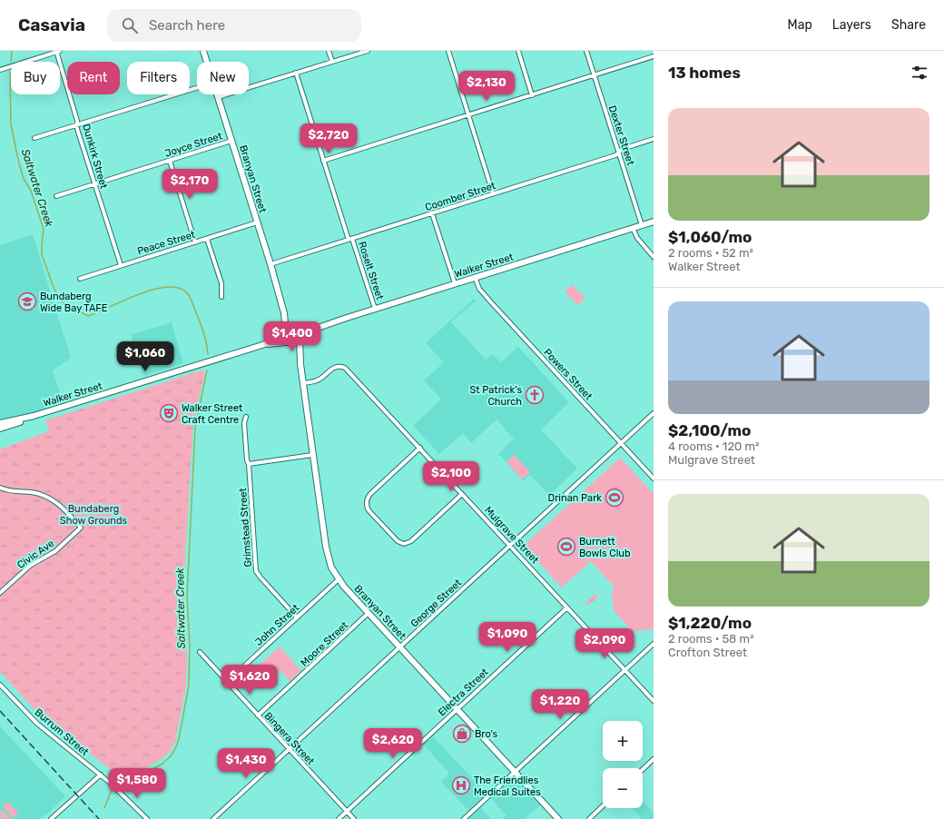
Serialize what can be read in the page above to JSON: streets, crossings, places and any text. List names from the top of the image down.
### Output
{
  "streets": {
    "street": [
      "Dexter Street",
      "Joyce Street",
      "Dunkirk Street",
      "Branyan Street",
      "Coomber Street",
      "Peace Street",
      "Walker Street",
      "Roselt Street",
      "Powers Street",
      "Grimstead Street",
      "Mulgrave Street",
      "Civic Ave",
      "George Street",
      "John Street",
      "Moore Street",
      "Electra Street",
      "Burrum Street",
      "Bingera Street"
    ]
  },
  "crossings": [
    ["Dexter Street", "Coomber Street"],
    ["Dexter Street", "Walker Street"],
    ["Joyce Street", "Dunkirk Street"],
    ["Joyce Street", "Branyan Street"],
    ["Dunkirk Street", "Peace Street"],
    ["Branyan Street", "Coomber Street"],
    ["Branyan Street", "Peace Street"],
    ["Branyan Street", "Walker Street"],
    ["Branyan Street", "Mulgrave Street"],
    ["Branyan Street", "George Street"],
    ["Branyan Street", "John Street"],
    ["Branyan Street", "Moore Street"],
    ["Branyan Street", "Electra Street"],
    ["Coomber Street", "Roselt Street"],
    ["Walker Street", "Roselt Street"],
    ["Walker Street", "Powers Street"],
    ["Powers Street", "George Street"],
    ["Grimstead Street", "John Street"],
    ["Mulgrave Street", "George Street"],
    ["Mulgrave Street", "Electra Street"],
    ["George Street", "Bingera Street"],
    ["John Street", "Bingera Street"],
    ["Moore Street", "Bingera Street"],
    ["Electra Street", "Bingera Street"]
  ],
  "water": ["Saltwater Creek"],
  "parks": ["Bundaberg Show Grounds"],
  "places": {
    "school or university": ["Bundaberg Wide Bay TAFE"],
    "church": ["St Patrick's Church"],
    "theatre": ["Walker Street Craft Centre"],
    "sports": ["Drinan Park", "Burnett Bowls Club"],
    "shop": ["Bro's"],
    "hospital": ["The Friendlies Medical Suites"]
  },
  "page": {
    "header": "Casavia",
    "search": "Search here",
    "nav": ["Map", "Layers", "Share"],
    "heading": "13 homes",
    "chip": [
      "Buy",
      "Rent",
      "Filters",
      "New"
    ],
    "price": [
      "$2,130",
      "$2,720",
      "$2,170",
      "$1,400",
      "$1,060",
      "$2,100",
      "$1,090",
      "$2,090",
      "$1,620",
      "$1,220",
      "$2,620",
      "$1,430",
      "$1,580"
    ],
    "list": [
      {
        "name": "$1,060/mo",
        "note": "2 rooms · 52 m² · Walker Street"
      },
      {
        "name": "$2,100/mo",
        "note": "4 rooms · 120 m² · Mulgrave Street"
      },
      {
        "name": "$1,220/mo",
        "note": "2 rooms · 58 m² · Crofton Street"
      }
    ],
    "map_buttons": ["+", "−"]
  }
}
